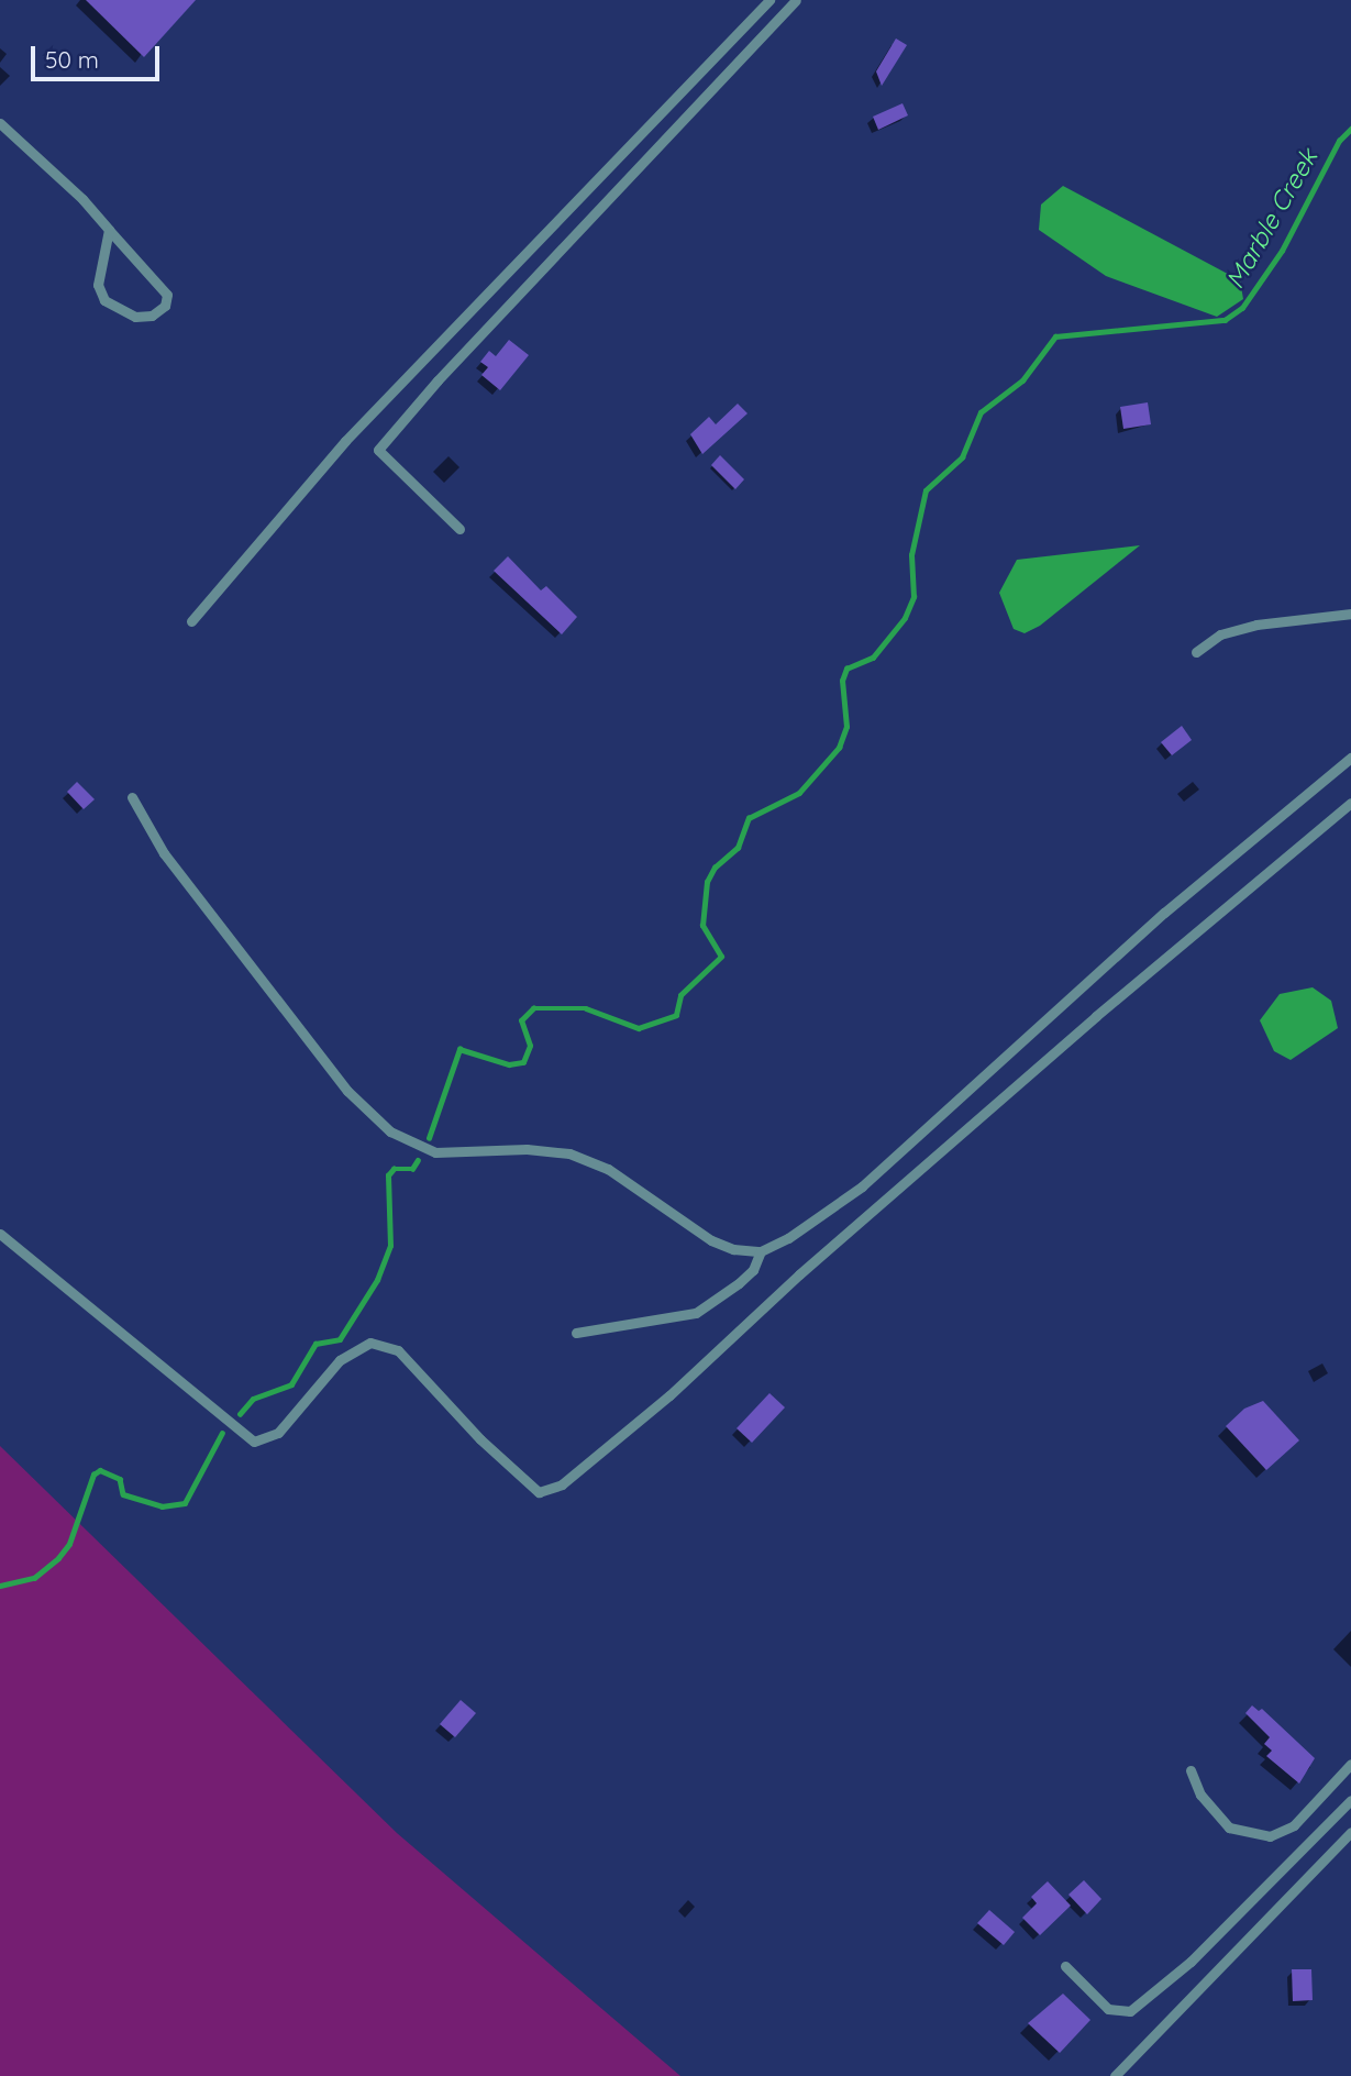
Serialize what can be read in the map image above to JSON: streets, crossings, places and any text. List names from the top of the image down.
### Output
{
  "water": ["Marble Creek"],
  "scale_bar": "50 m"
}
